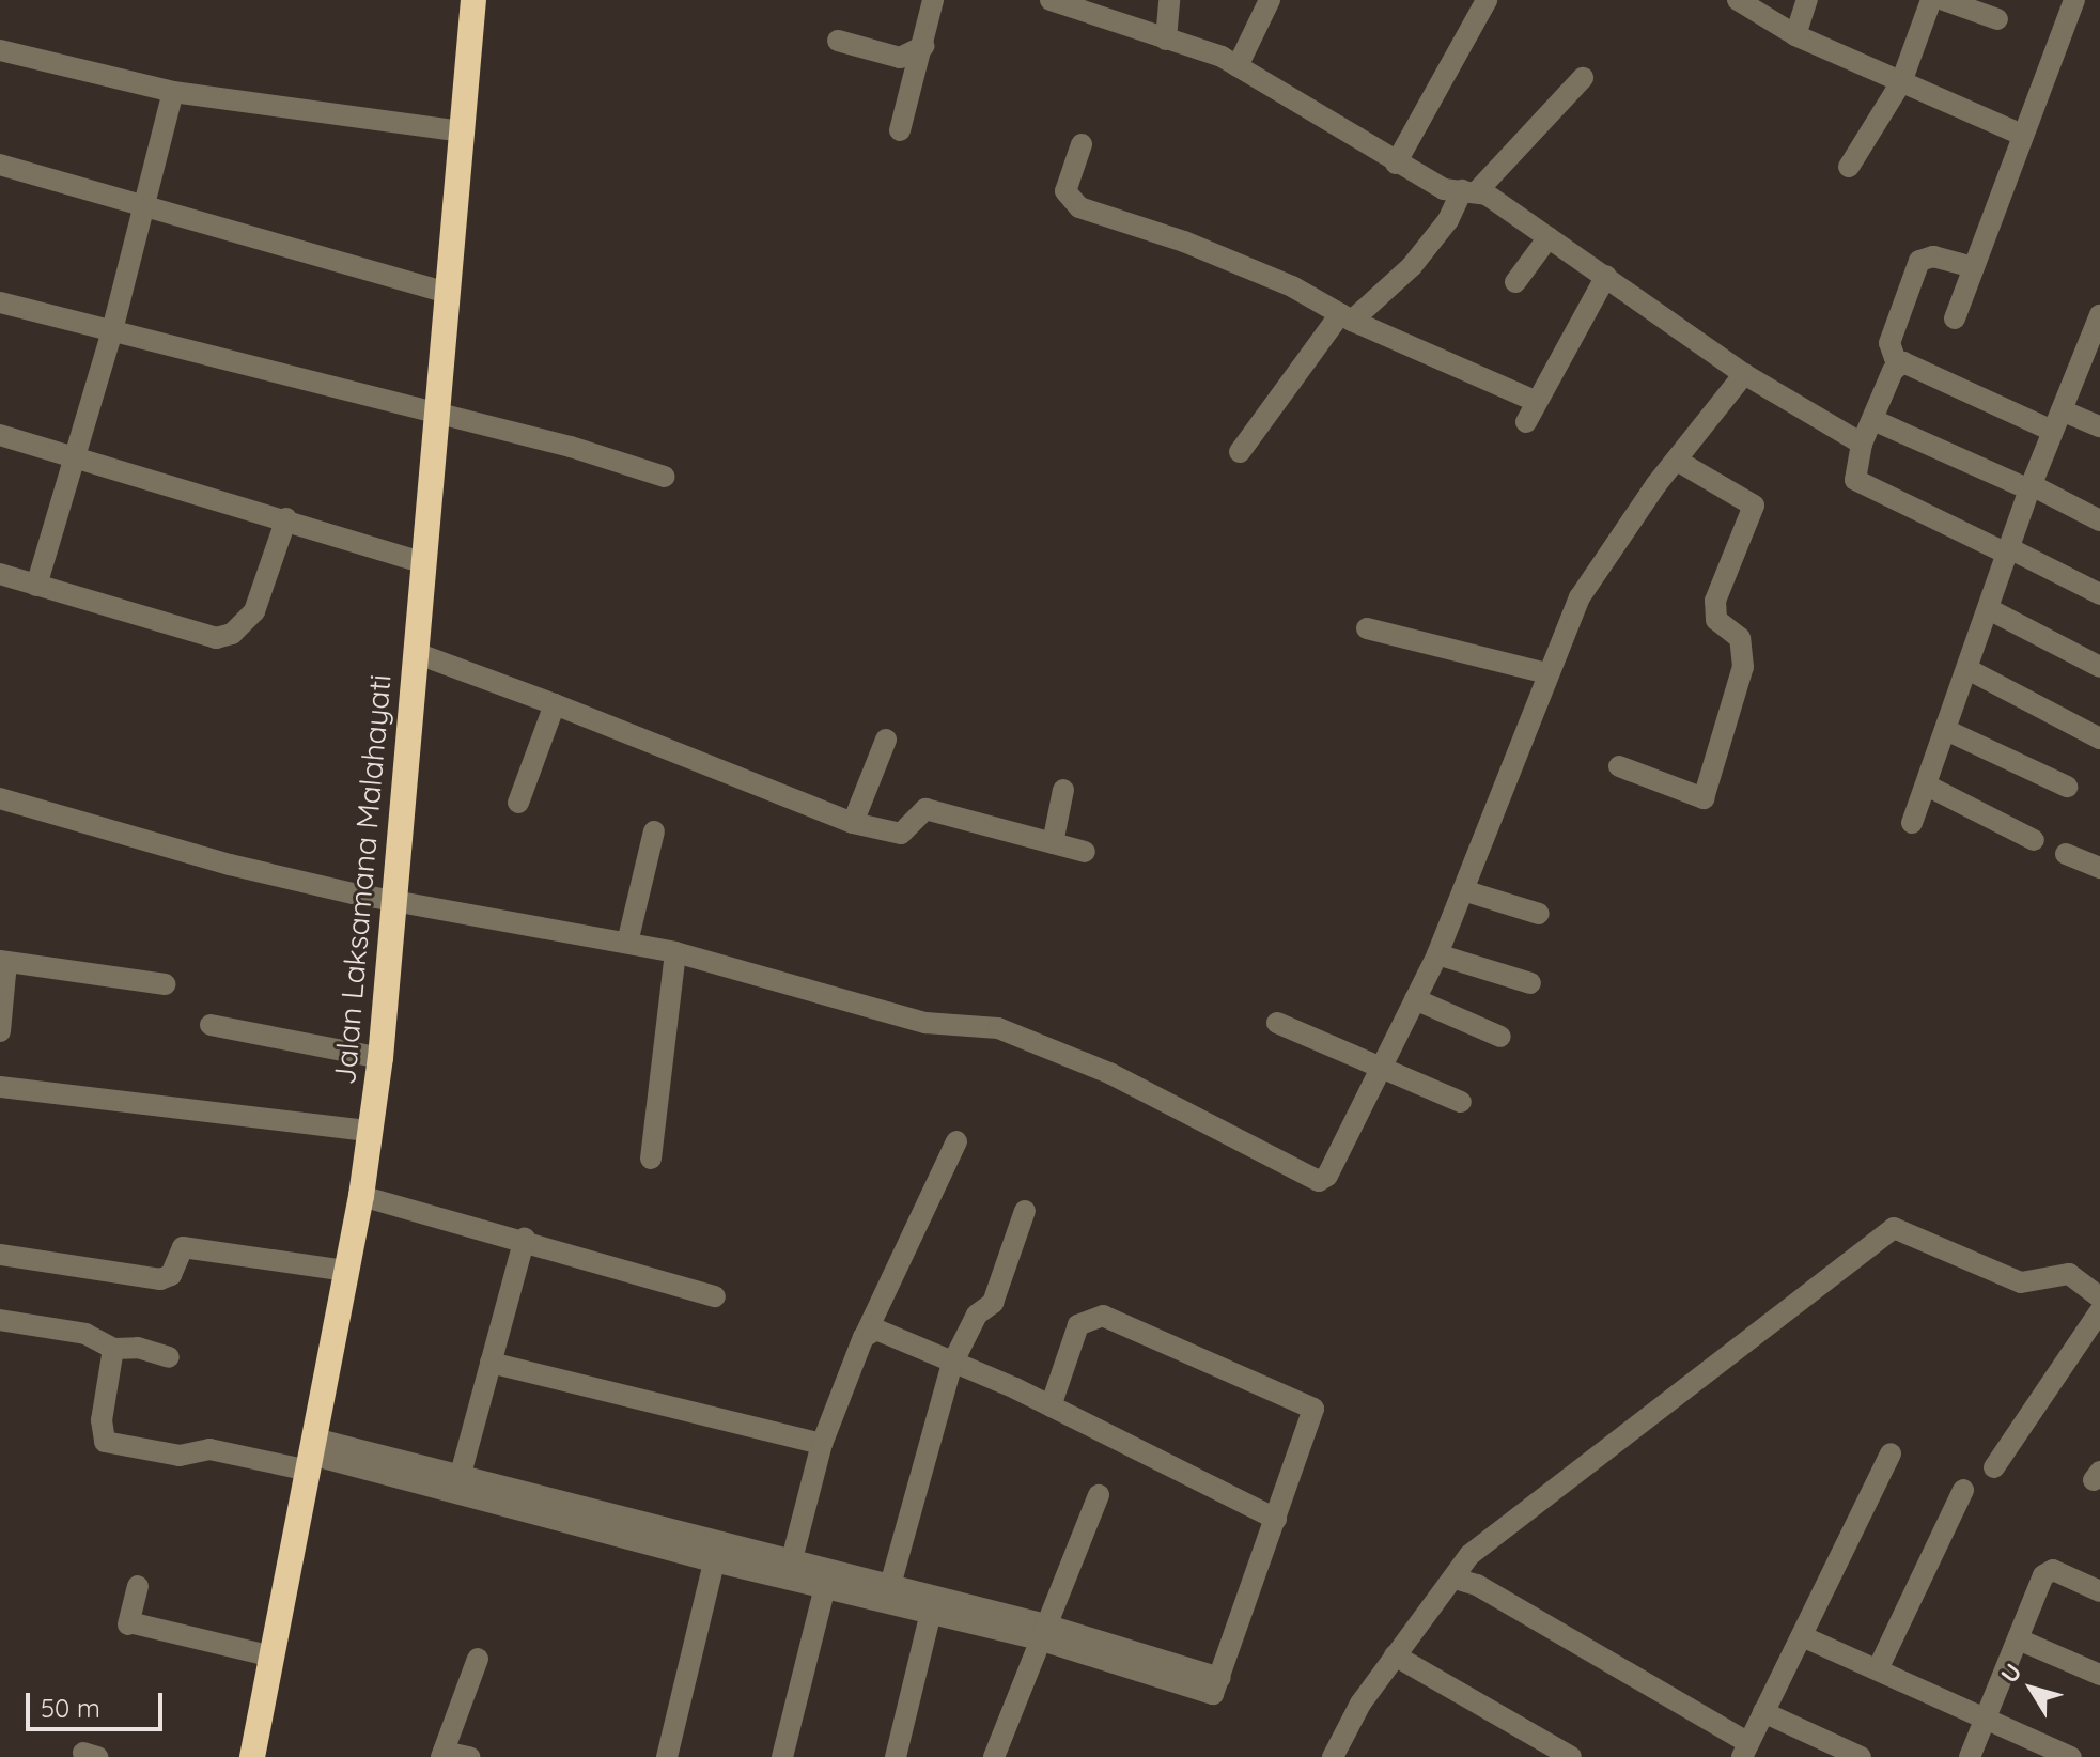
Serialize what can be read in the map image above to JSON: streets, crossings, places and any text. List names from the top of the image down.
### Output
{
  "streets": {
    "highway": ["Jalan Laksamana Malahayati"]
  },
  "scale_bar": "50 m",
  "north": "top left"
}
